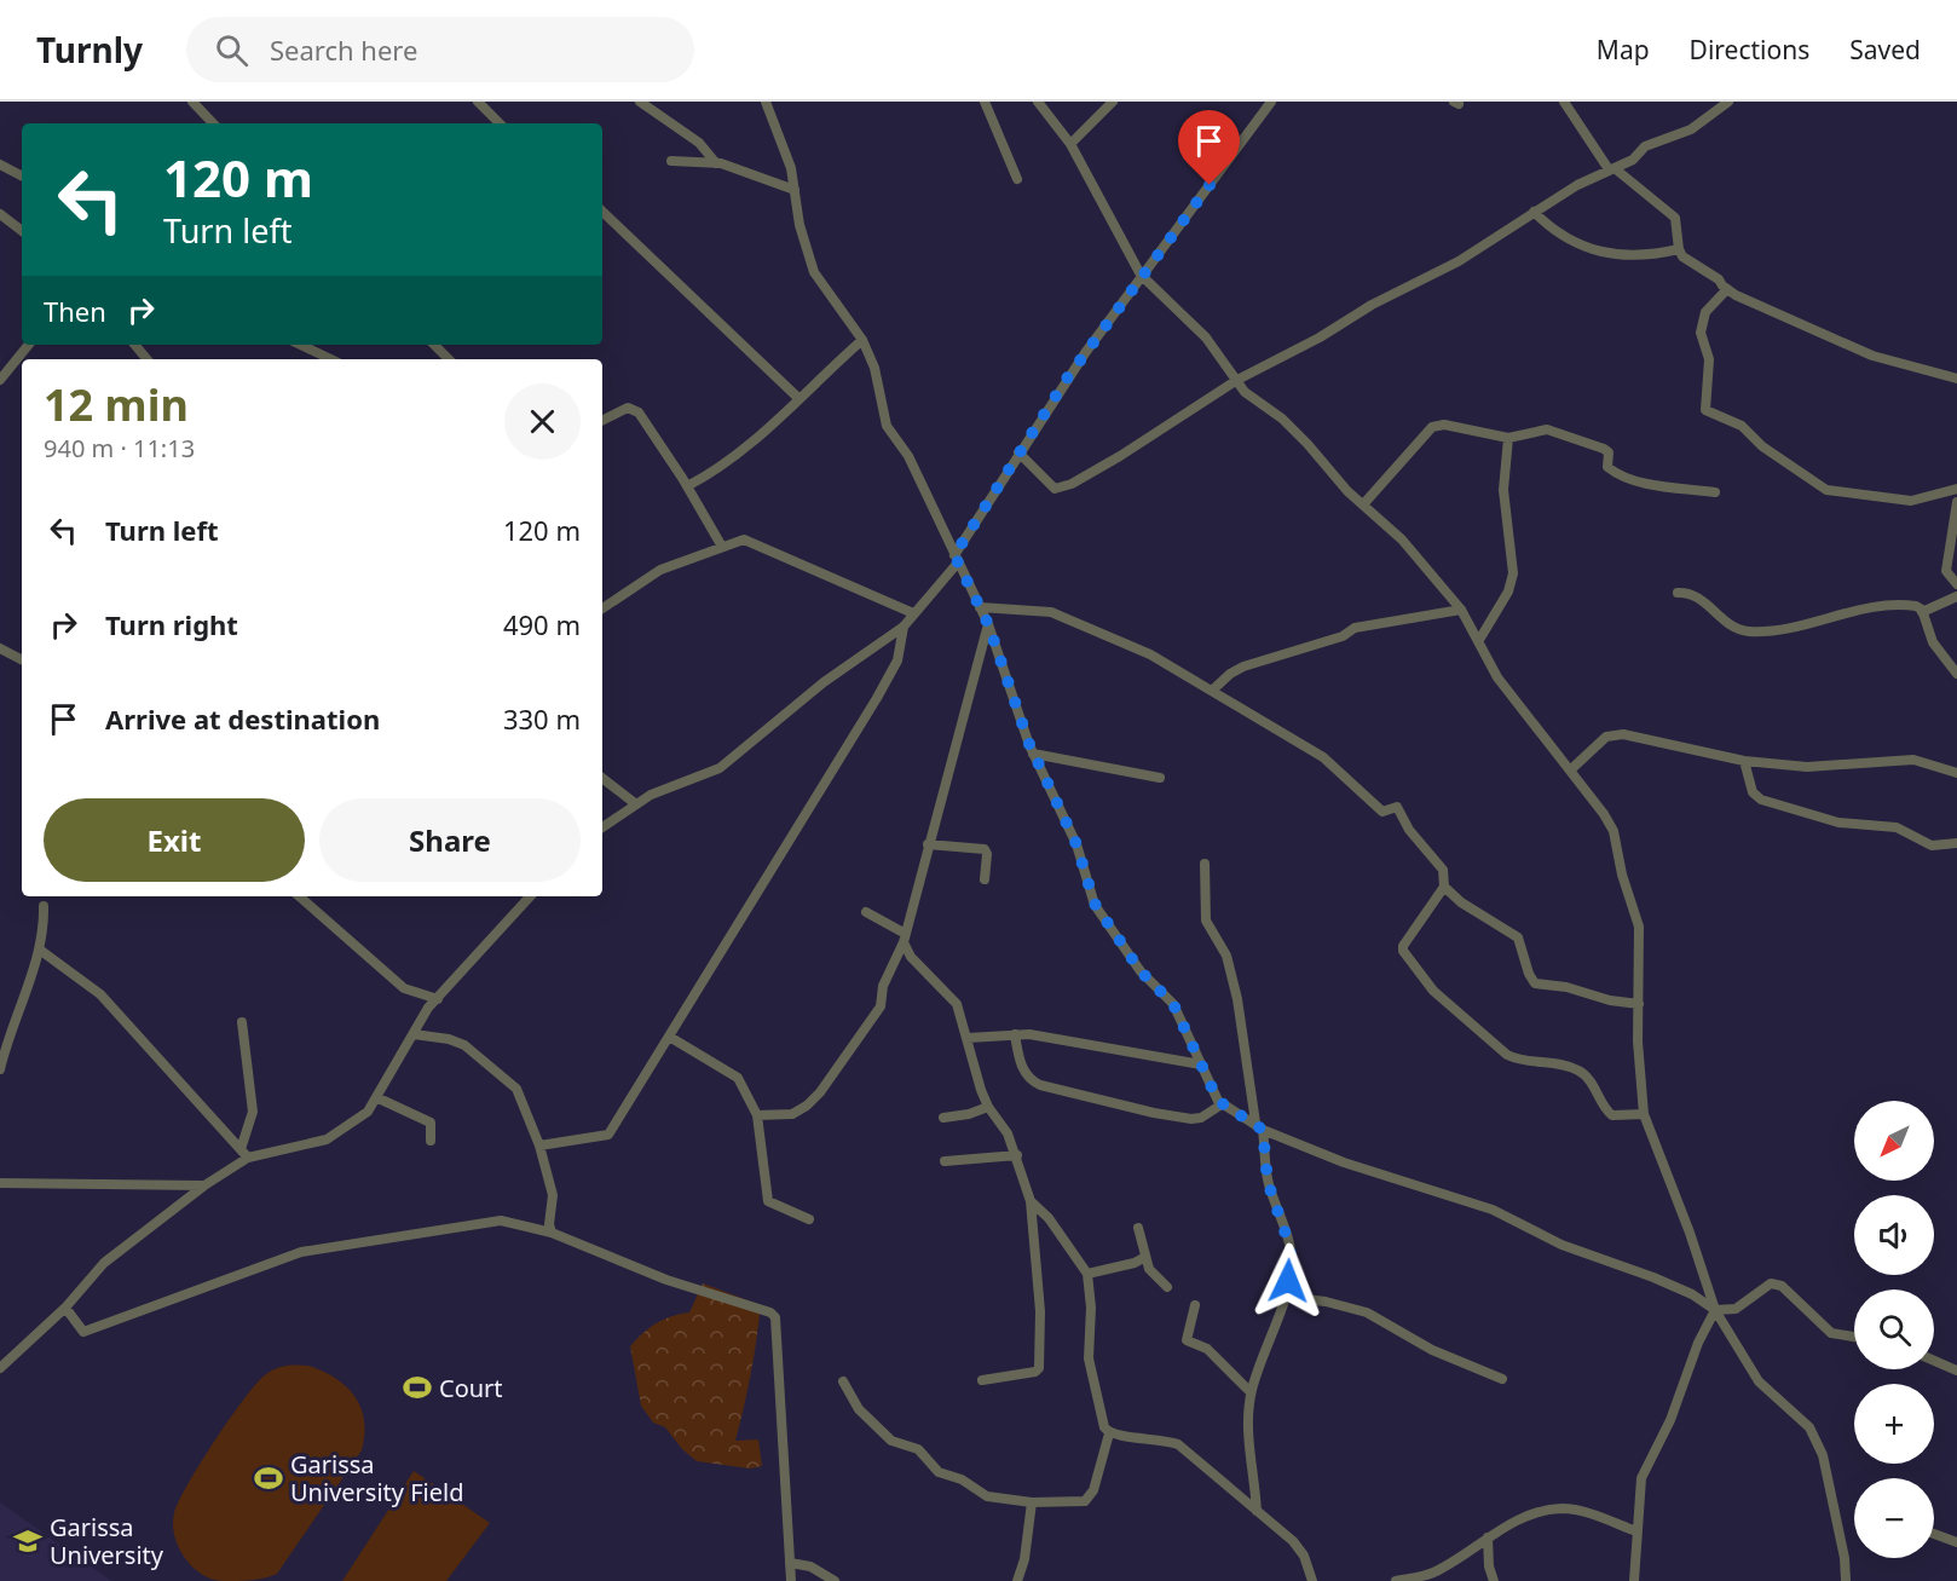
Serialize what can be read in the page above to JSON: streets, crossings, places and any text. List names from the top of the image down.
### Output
{
  "places": {
    "sports": ["Court", "Garissa University Field"],
    "school or university": ["Garissa University"]
  },
  "north": "bottom left",
  "page": {
    "header": "Turnly",
    "search": "Search here",
    "nav": ["Map", "Directions", "Saved"],
    "turn": ["120 m", "Turn left"],
    "then": "Then",
    "heading": ["12 min", "940 m · 11:13"],
    "list": [
      {
        "name": "Turn left",
        "value": "120 m"
      },
      {
        "name": "Turn right",
        "value": "490 m"
      },
      {
        "name": "Arrive at destination",
        "value": "330 m"
      }
    ],
    "buttons": ["Exit", "Share"],
    "map_buttons": ["+", "−"]
  }
}
